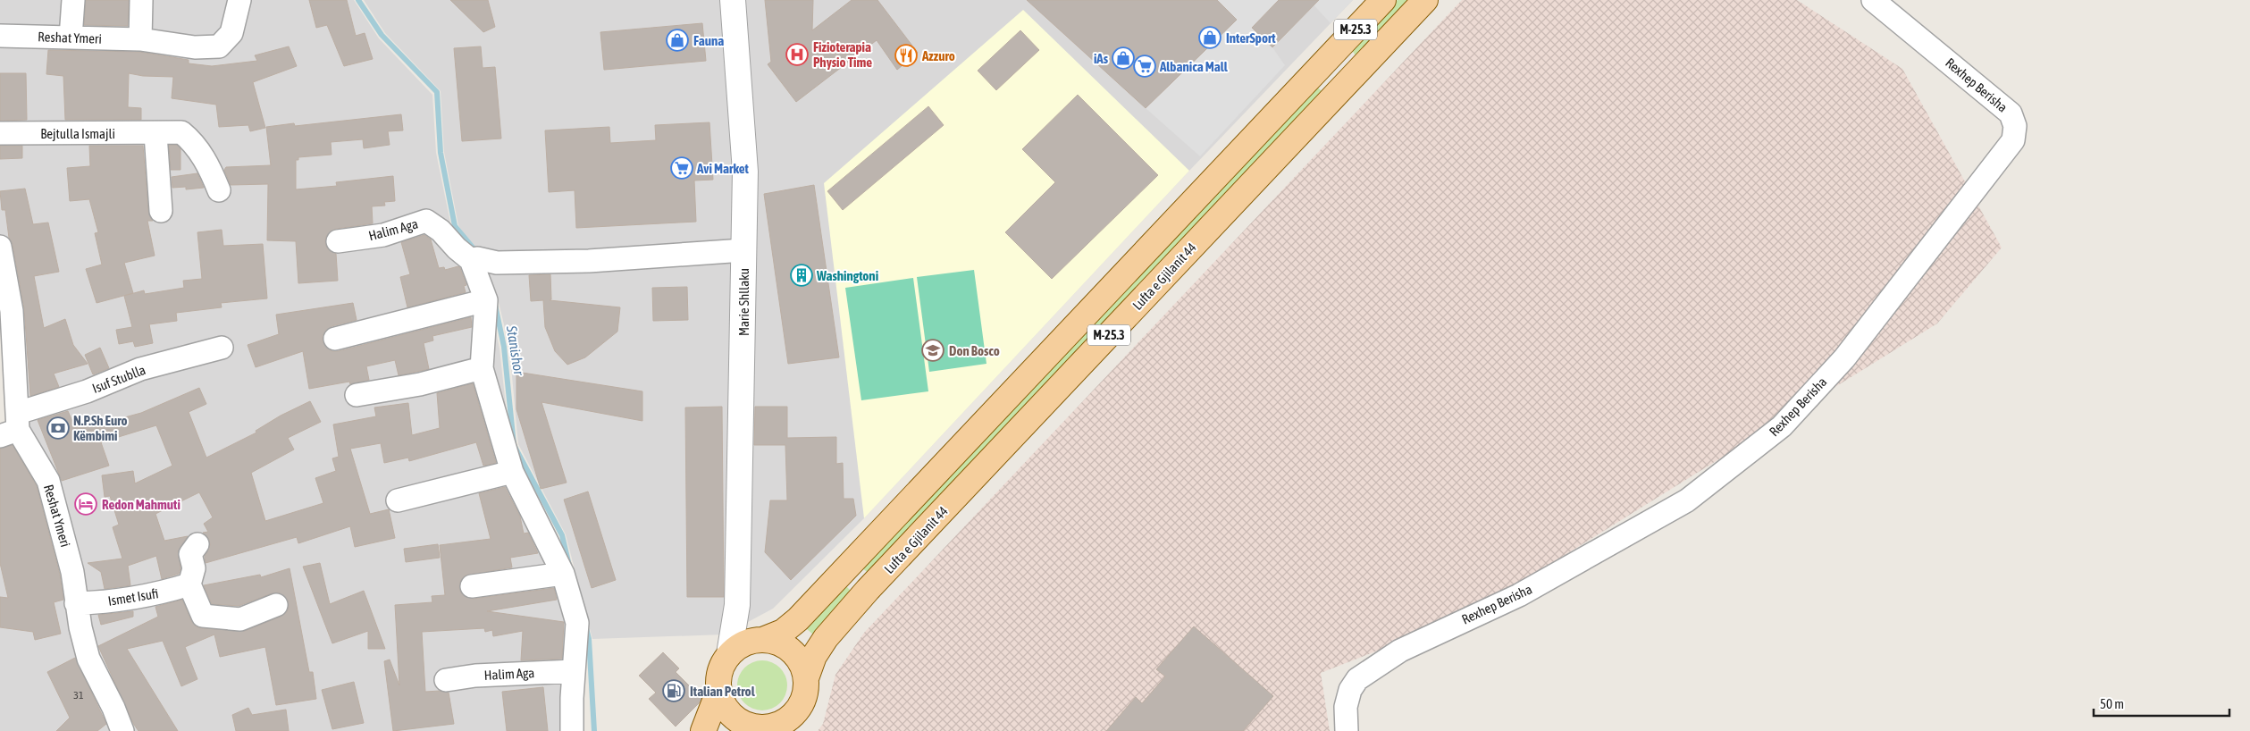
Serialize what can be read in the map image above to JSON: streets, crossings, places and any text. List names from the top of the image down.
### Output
{
  "streets": {
    "main road": ["M-25.3", "Lufta e Gjilanit 44"],
    "street": [
      "Reshat Ymeri",
      "Rexhep Berisha",
      "Bejtulla Ismajli",
      "Halim Aga",
      "Marie Shllaku",
      "Isuf Stublla",
      "Ismet Isufi"
    ]
  },
  "crossings": [
    ["M-25.3", "Lufta e Gjilanit 44"],
    ["M-25.3", "Marie Shllaku"],
    ["Reshat Ymeri", "Isuf Stublla"],
    ["Reshat Ymeri", "Ismet Isufi"],
    ["Lufta e Gjilanit 44", "Marie Shllaku"]
  ],
  "water": ["Stanishor"],
  "places": {
    "shop": ["InterSport", "Fauna", "iAs"],
    "hospital": ["Fizioterapia Physio Time"],
    "restaurant": ["Azzuro"],
    "supermarket": ["Albanica Mall", "Avi Market"],
    "building": ["Washingtoni"],
    "school or university": ["Don Bosco"],
    "bank": ["N.P.Sh Euro Këmbimi"],
    "hotel": ["Redon Mahmuti"],
    "fuel station": ["Italian Petrol"]
  },
  "house_numbers": ["31"],
  "scale_bar": "50 m"
}
